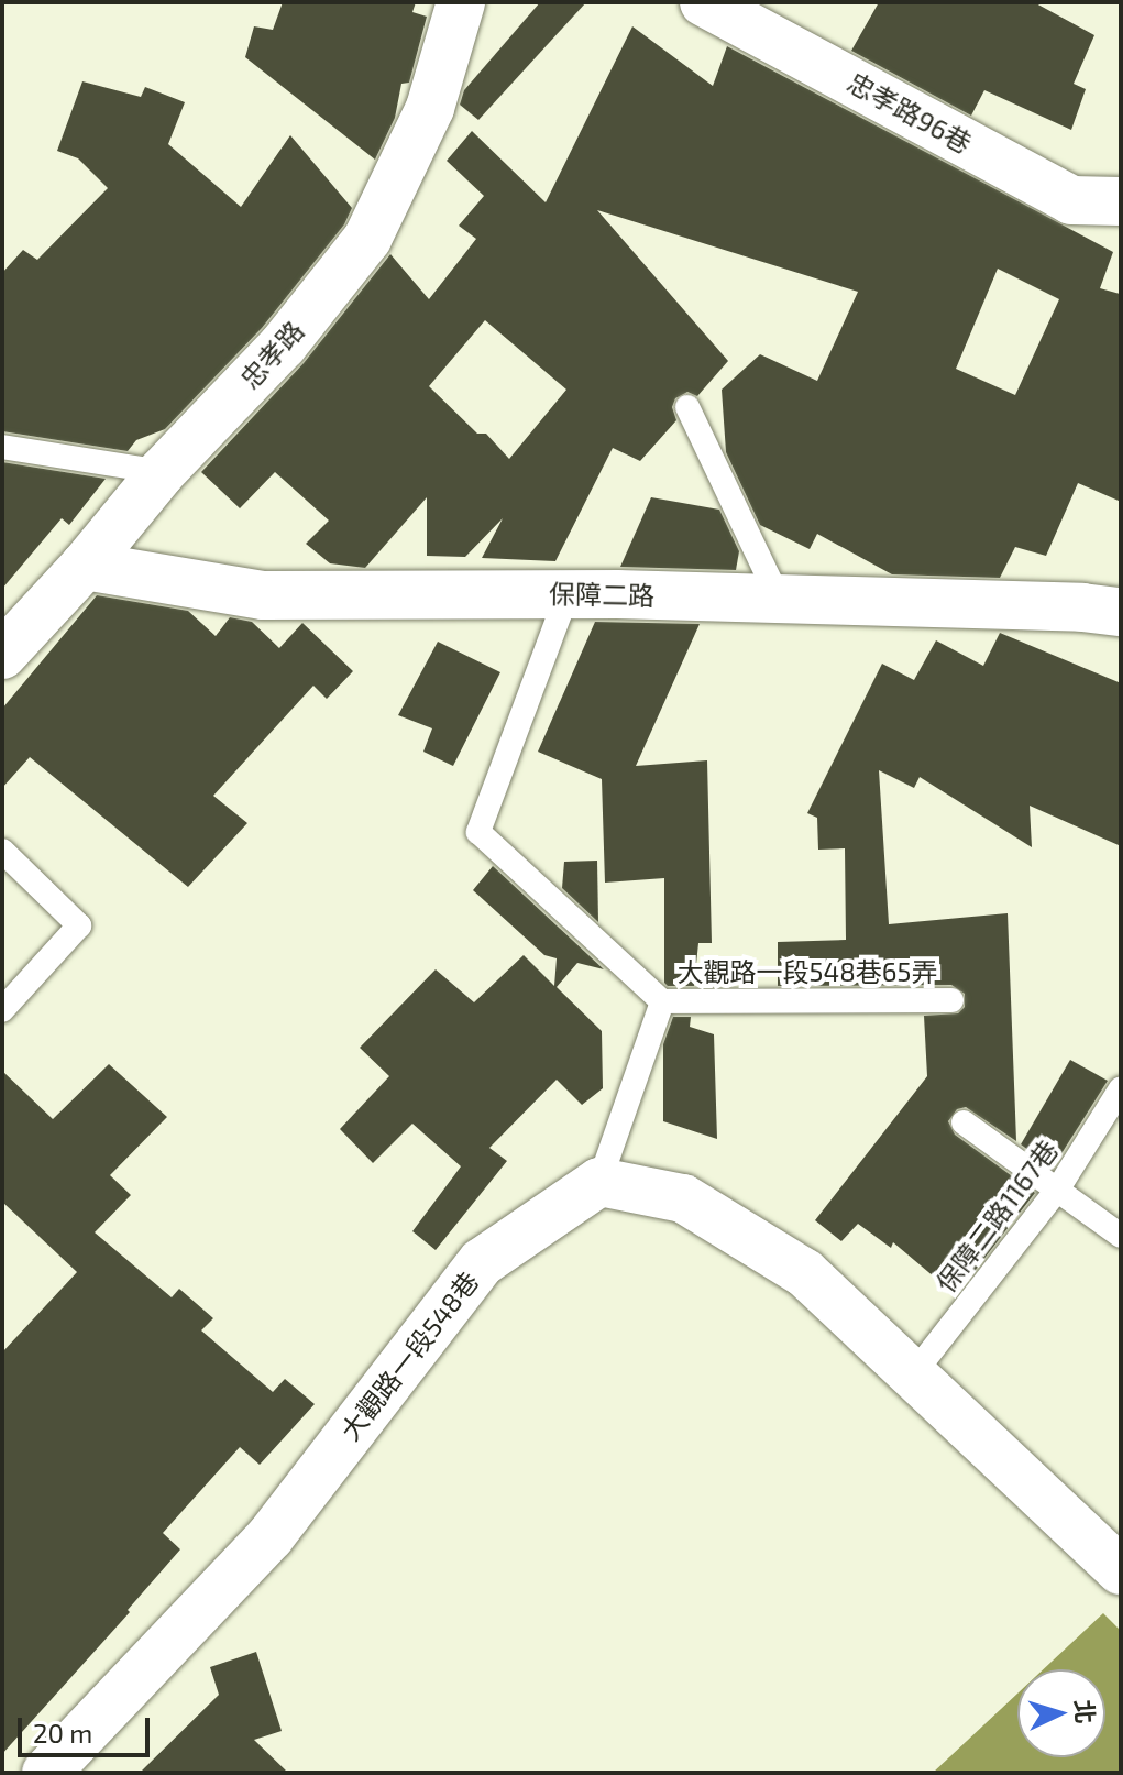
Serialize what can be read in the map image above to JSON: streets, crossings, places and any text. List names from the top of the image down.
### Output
{
  "streets": {
    "street": [
      "忠孝路96巷",
      "忠孝路",
      "保障二路",
      "大觀路一段548巷"
    ],
    "lane": ["大觀路一段548巷65弄", "保障二路1167巷"]
  },
  "crossings": [
    ["忠孝路", "保障二路"]
  ],
  "scale_bar": "20 m",
  "north": "right"
}
